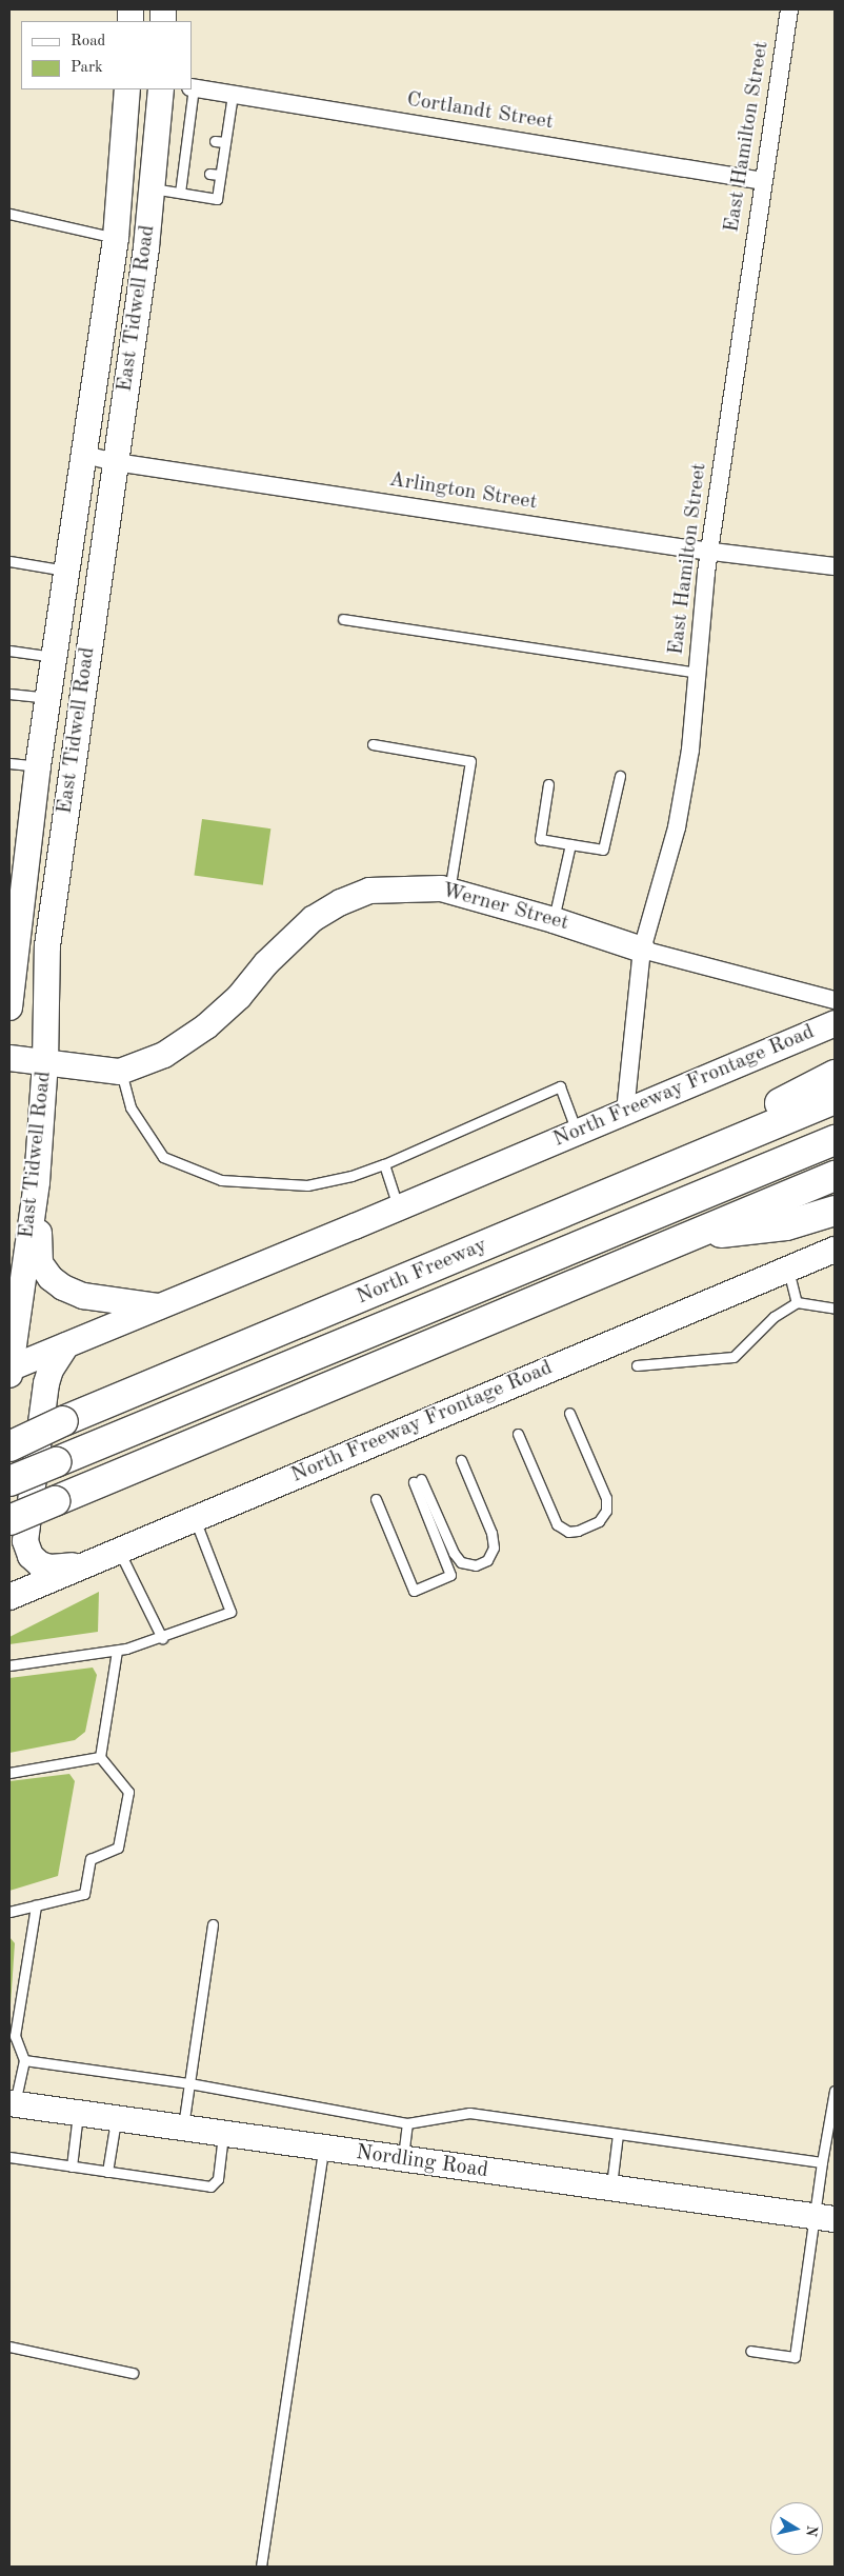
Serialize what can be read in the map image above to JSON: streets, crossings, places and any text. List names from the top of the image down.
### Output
{
  "streets": {
    "highway": ["North Freeway"],
    "main road": [
      "East Tidwell Road",
      "Werner Street",
      "North Freeway Frontage Road",
      "Nordling Road"
    ],
    "street": ["Cortlandt Street", "East Hamilton Street", "Arlington Street"]
  },
  "crossings": [
    ["Cortlandt Street", "East Hamilton Street"],
    ["East Hamilton Street", "Arlington Street"],
    ["East Hamilton Street", "Werner Street"],
    ["East Hamilton Street", "North Freeway Frontage Road"],
    ["East Tidwell Road", "Arlington Street"],
    ["East Tidwell Road", "Werner Street"],
    ["East Tidwell Road", "North Freeway Frontage Road"]
  ],
  "legend": ["Road", "Park"],
  "north": "right"
}
